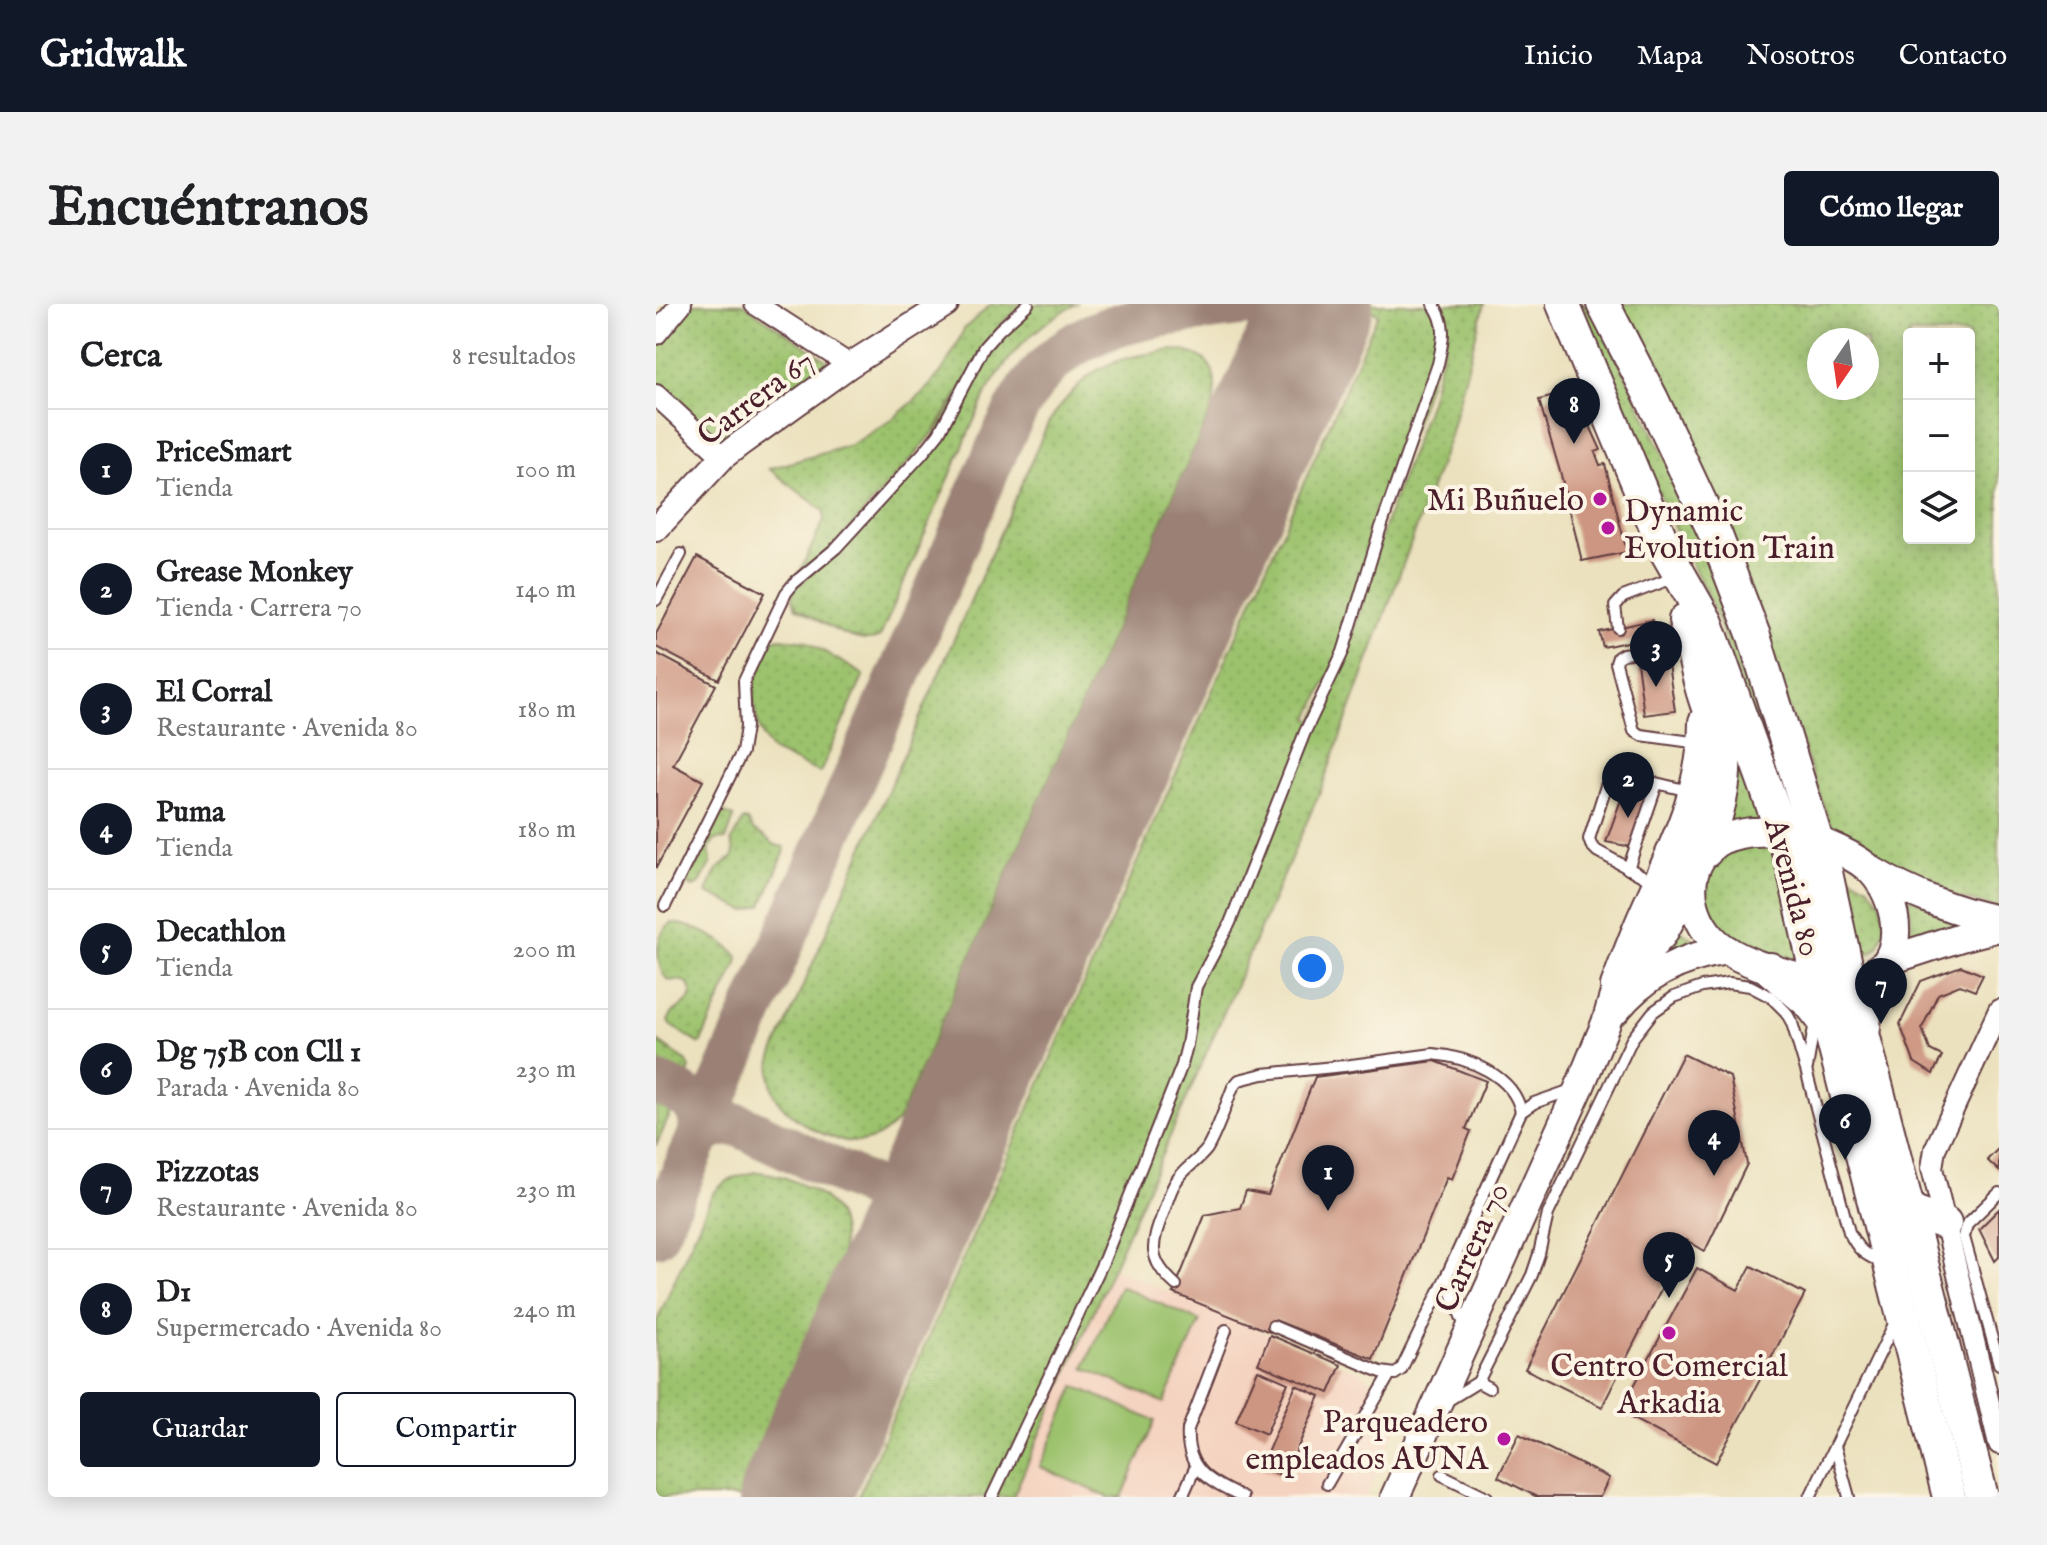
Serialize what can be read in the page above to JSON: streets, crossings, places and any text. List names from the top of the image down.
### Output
{
  "streets": {
    "main road": ["Avenida 80", "Carrera 70"],
    "street": ["Carrera 67"]
  },
  "places": [
    "Mi Buñuelo",
    "Dynamic Evolution Train",
    "Centro Comercial Arkadia",
    "Parqueadero empleados AUNA"
  ],
  "north": "bottom",
  "page": {
    "header": "Gridwalk",
    "nav": [
      "Inicio",
      "Mapa",
      "Nosotros",
      "Contacto"
    ],
    "buttons": [
      "Cómo llegar",
      ["Guardar", "Compartir"]
    ],
    "title": "Encuéntranos",
    "heading": ["Cerca", "8 resultados"],
    "map_buttons": ["+", "−"],
    "pins": [
      "8",
      "3",
      "2",
      "7",
      "6",
      "4",
      "1",
      "5"
    ],
    "list": [
      {
        "mark": "1",
        "name": "PriceSmart",
        "note": "Tienda",
        "value": "100 m"
      },
      {
        "mark": "2",
        "name": "Grease Monkey",
        "note": "Tienda · Carrera 70",
        "value": "140 m"
      },
      {
        "mark": "3",
        "name": "El Corral",
        "note": "Restaurante · Avenida 80",
        "value": "180 m"
      },
      {
        "mark": "4",
        "name": "Puma",
        "note": "Tienda",
        "value": "180 m"
      },
      {
        "mark": "5",
        "name": "Decathlon",
        "note": "Tienda",
        "value": "200 m"
      },
      {
        "mark": "6",
        "name": "Dg 75B con Cll 1",
        "note": "Parada · Avenida 80",
        "value": "230 m"
      },
      {
        "mark": "7",
        "name": "Pizzotas",
        "note": "Restaurante · Avenida 80",
        "value": "230 m"
      },
      {
        "mark": "8",
        "name": "D1",
        "note": "Supermercado · Avenida 80",
        "value": "240 m"
      }
    ]
  }
}
